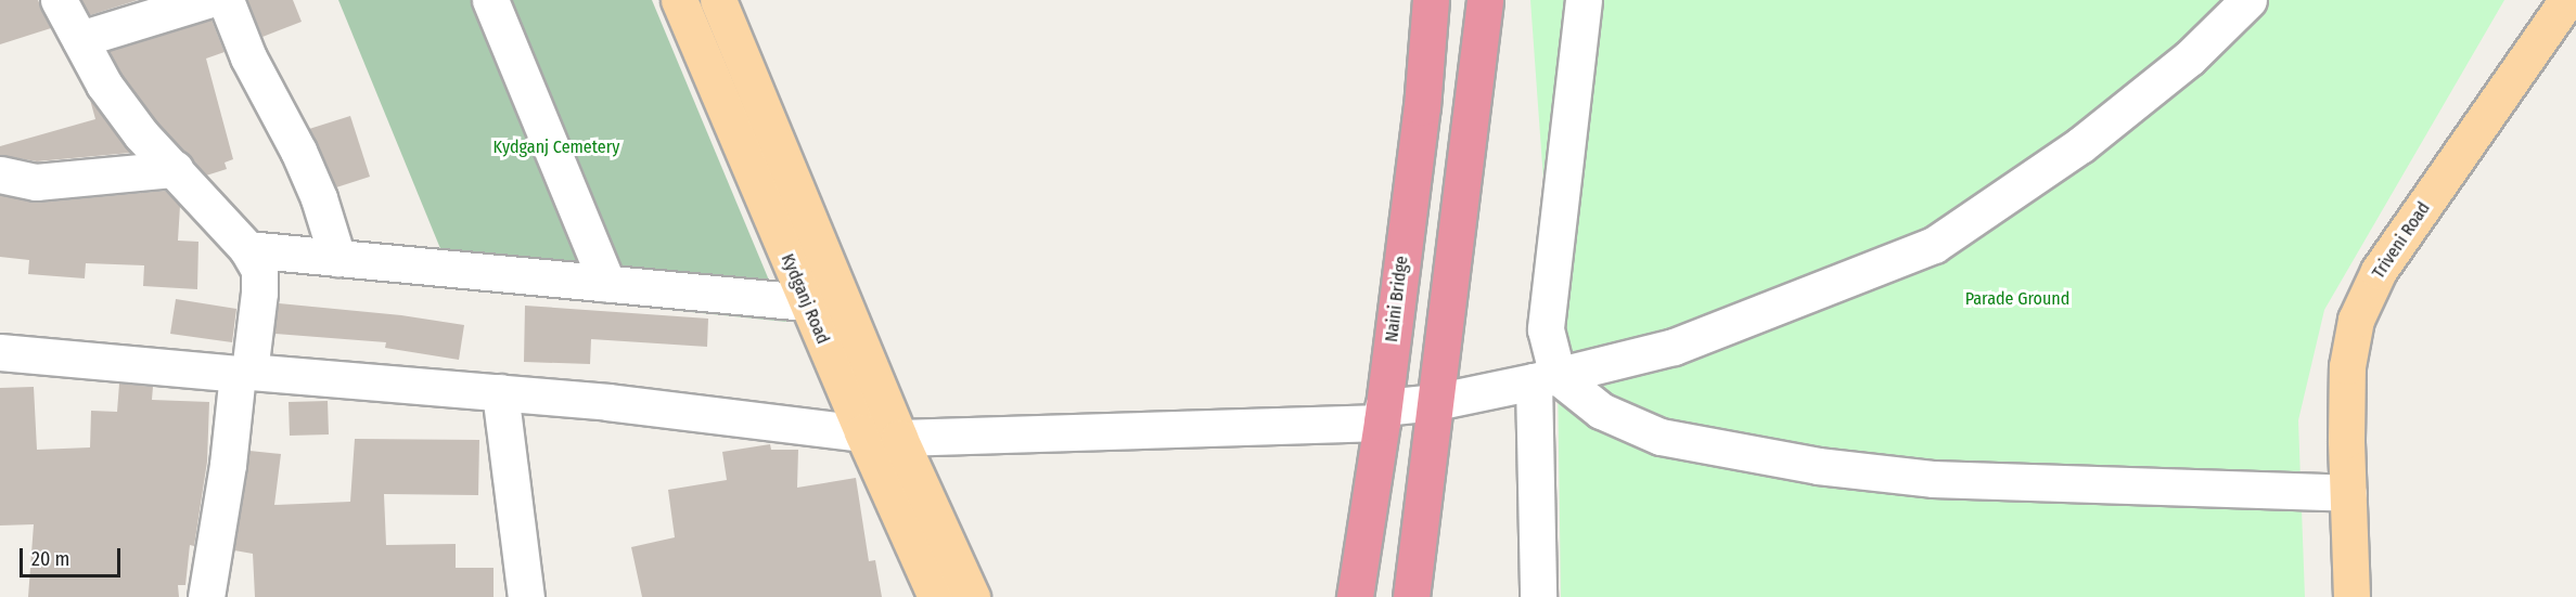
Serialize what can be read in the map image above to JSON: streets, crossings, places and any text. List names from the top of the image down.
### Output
{
  "streets": {
    "highway": ["Naini Bridge"],
    "main road": ["Triveni Road", "Kydganj Road"]
  },
  "parks": ["Kydganj Cemetery", "Parade Ground"],
  "scale_bar": "20 m"
}
